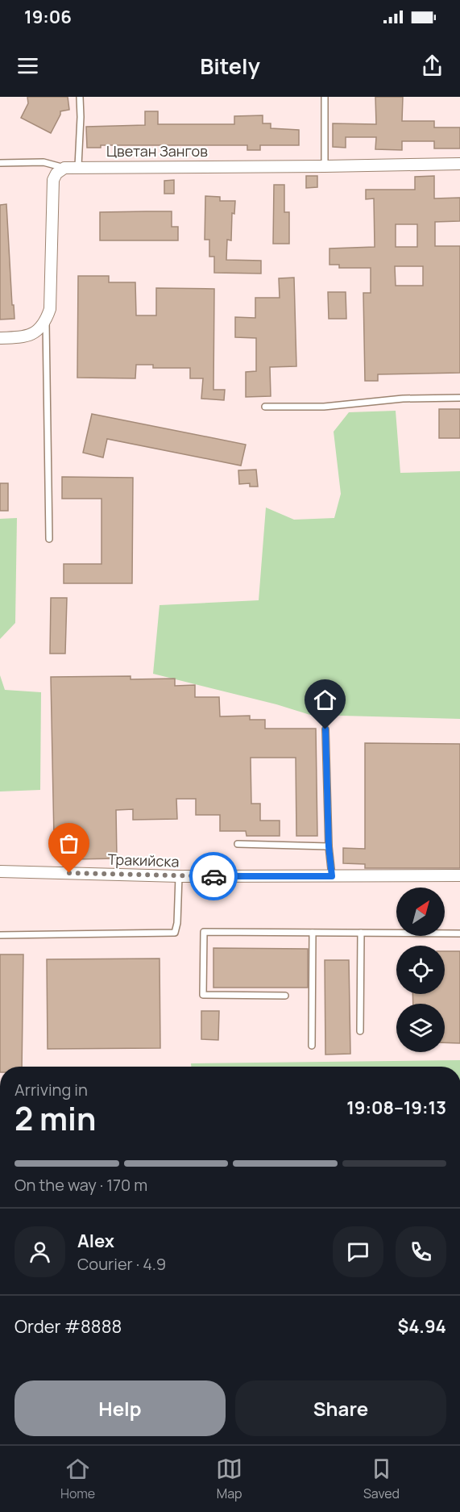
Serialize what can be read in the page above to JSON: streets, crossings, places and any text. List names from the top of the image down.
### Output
{
  "streets": {
    "street": ["Цветан Зангов", "Тракийска"]
  },
  "north": "top right",
  "page": {
    "status": "19:06",
    "header": "Bitely",
    "heading": ["2 min", "Arriving in", "19:08–19:13"],
    "panel": [
      "Alex",
      "Courier · 4.9",
      "Order #8888",
      "$4.94"
    ],
    "bar": "On the way · 170 m",
    "buttons": ["Help", "Share"],
    "tabs": ["Home", "Map", "Saved"]
  }
}
